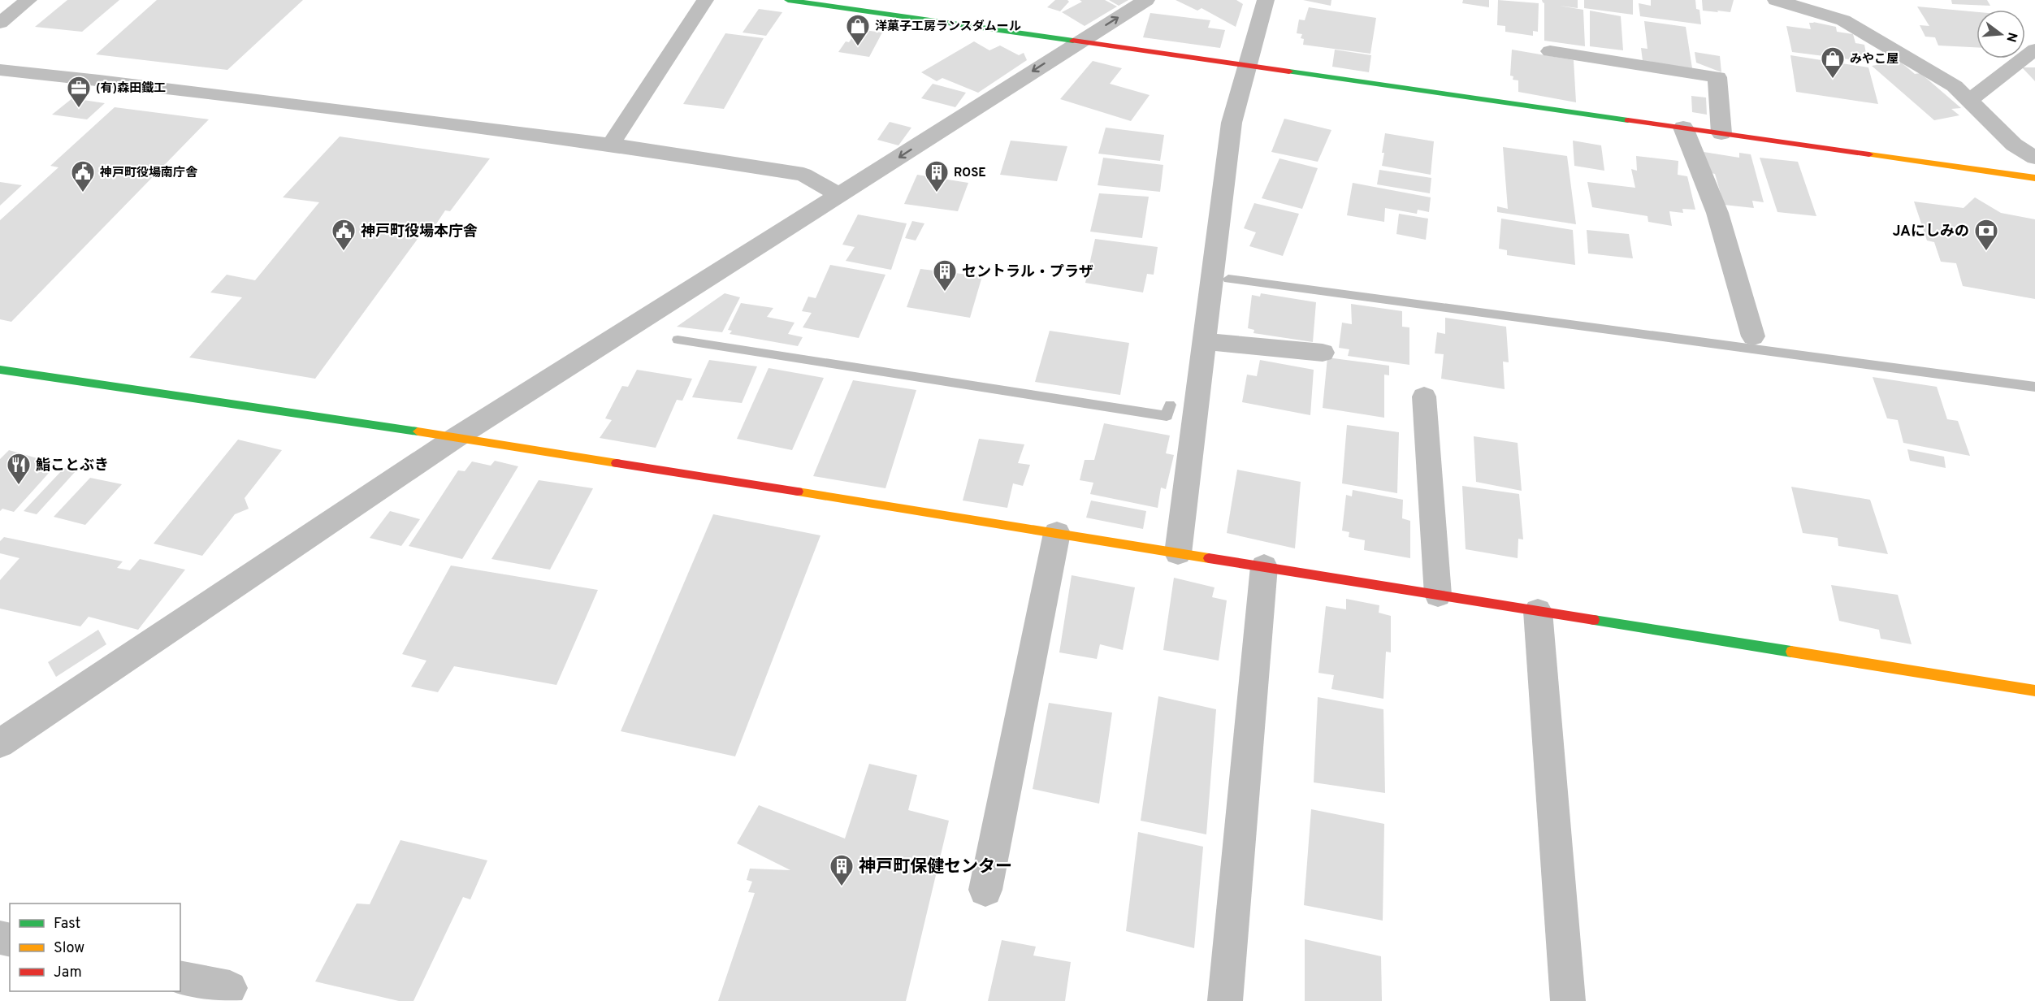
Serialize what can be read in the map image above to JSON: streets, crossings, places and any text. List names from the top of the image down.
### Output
{
  "places": {
    "shop": ["洋菓子工房ランスダムール", "みやこ屋"],
    "office": ["(有)森田鐵工"],
    "public building": ["神戸町役場南庁舎", "神戸町役場本庁舎"],
    "building": ["ROSE", "セントラル・プラザ", "神戸町保健センター"],
    "bank": ["JAにしみの"],
    "restaurant": ["鮨ことぶき"]
  },
  "legend": ["Fast", "Slow", "Jam"],
  "north": "right"
}
